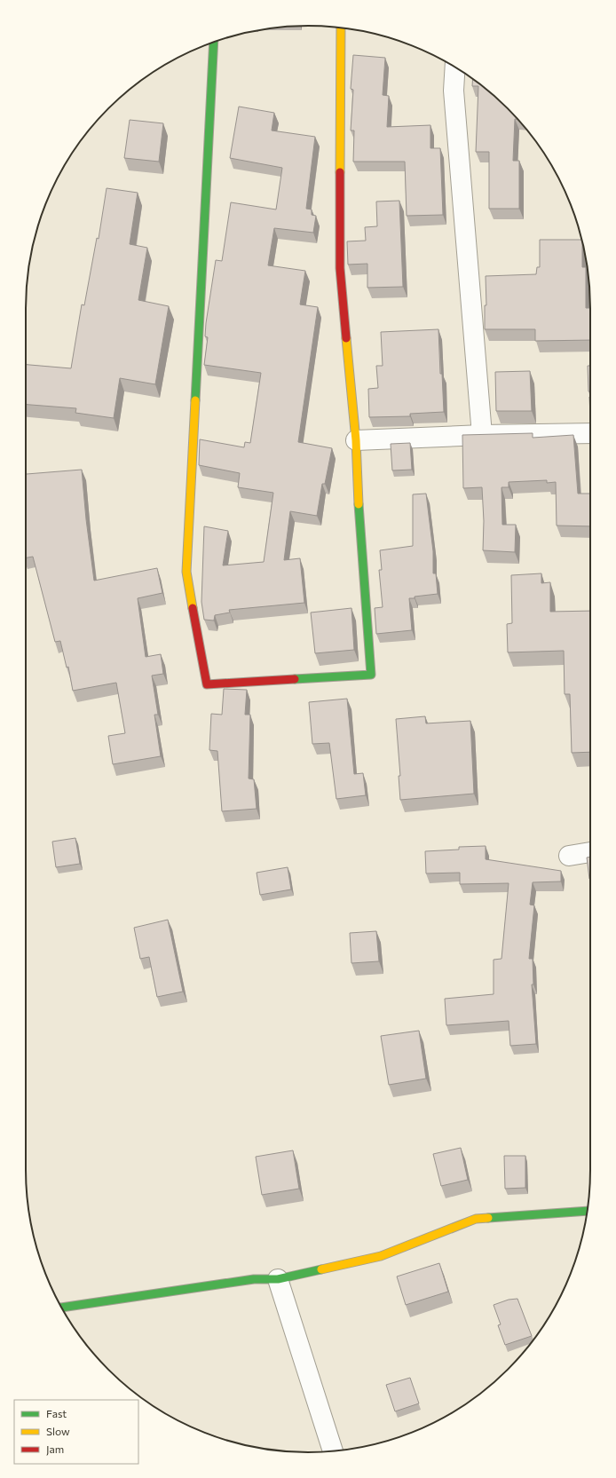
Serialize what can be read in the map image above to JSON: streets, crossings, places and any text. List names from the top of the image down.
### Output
{
  "legend": ["Fast", "Slow", "Jam"]
}
